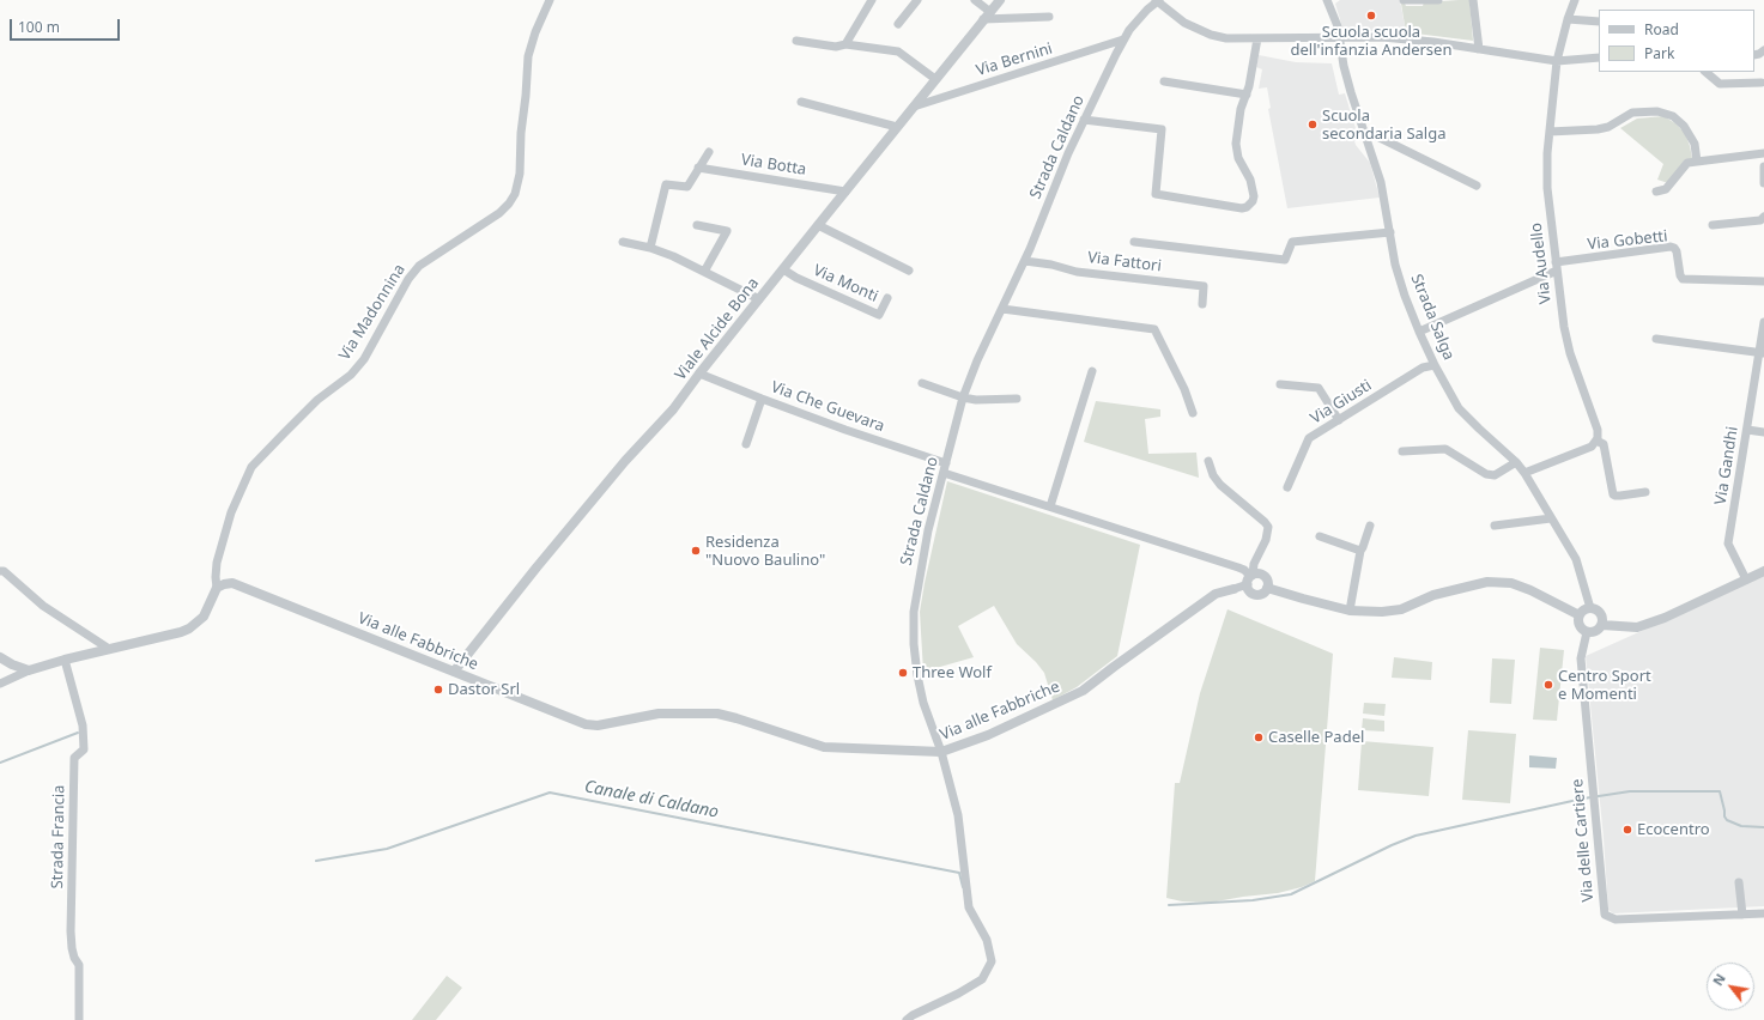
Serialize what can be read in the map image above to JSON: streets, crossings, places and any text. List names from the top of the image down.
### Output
{
  "streets": {
    "street": [
      "Via Bernini",
      "Strada Caldano",
      "Via Botta",
      "Via Gobetti",
      "Via Fattori",
      "Via Audello",
      "Via Monti",
      "Via Madonnina",
      "Strada Salga",
      "Viale Alcide Bona",
      "Via Giusti",
      "Via Che Guevara",
      "Via Gandhi",
      "Via alle Fabbriche",
      "Strada Francia",
      "Via delle Cartiere"
    ]
  },
  "crossings": [
    ["Via Bernini", "Strada Caldano"],
    ["Via Bernini", "Viale Alcide Bona"],
    ["Strada Caldano", "Via Fattori"],
    ["Strada Caldano", "Via Che Guevara"],
    ["Strada Caldano", "Via alle Fabbriche"],
    ["Via Botta", "Viale Alcide Bona"],
    ["Via Gobetti", "Via Audello"],
    ["Via Monti", "Viale Alcide Bona"],
    ["Via Madonnina", "Via alle Fabbriche"],
    ["Strada Salga", "Via Giusti"],
    ["Strada Salga", "Via delle Cartiere"],
    ["Viale Alcide Bona", "Via Che Guevara"],
    ["Viale Alcide Bona", "Via alle Fabbriche"]
  ],
  "water": ["Canale di Caldano"],
  "places": [
    "Scuola scuola dell'infanzia Andersen",
    "Scuola secondaria Salga",
    "Residenza \"Nuovo Baulino\"",
    "Three Wolf",
    "Centro Sport e Momenti",
    "Dastor Srl",
    "Caselle Padel",
    "Ecocentro"
  ],
  "legend": ["Road", "Park"],
  "scale_bar": "100 m",
  "north": "top left"
}
